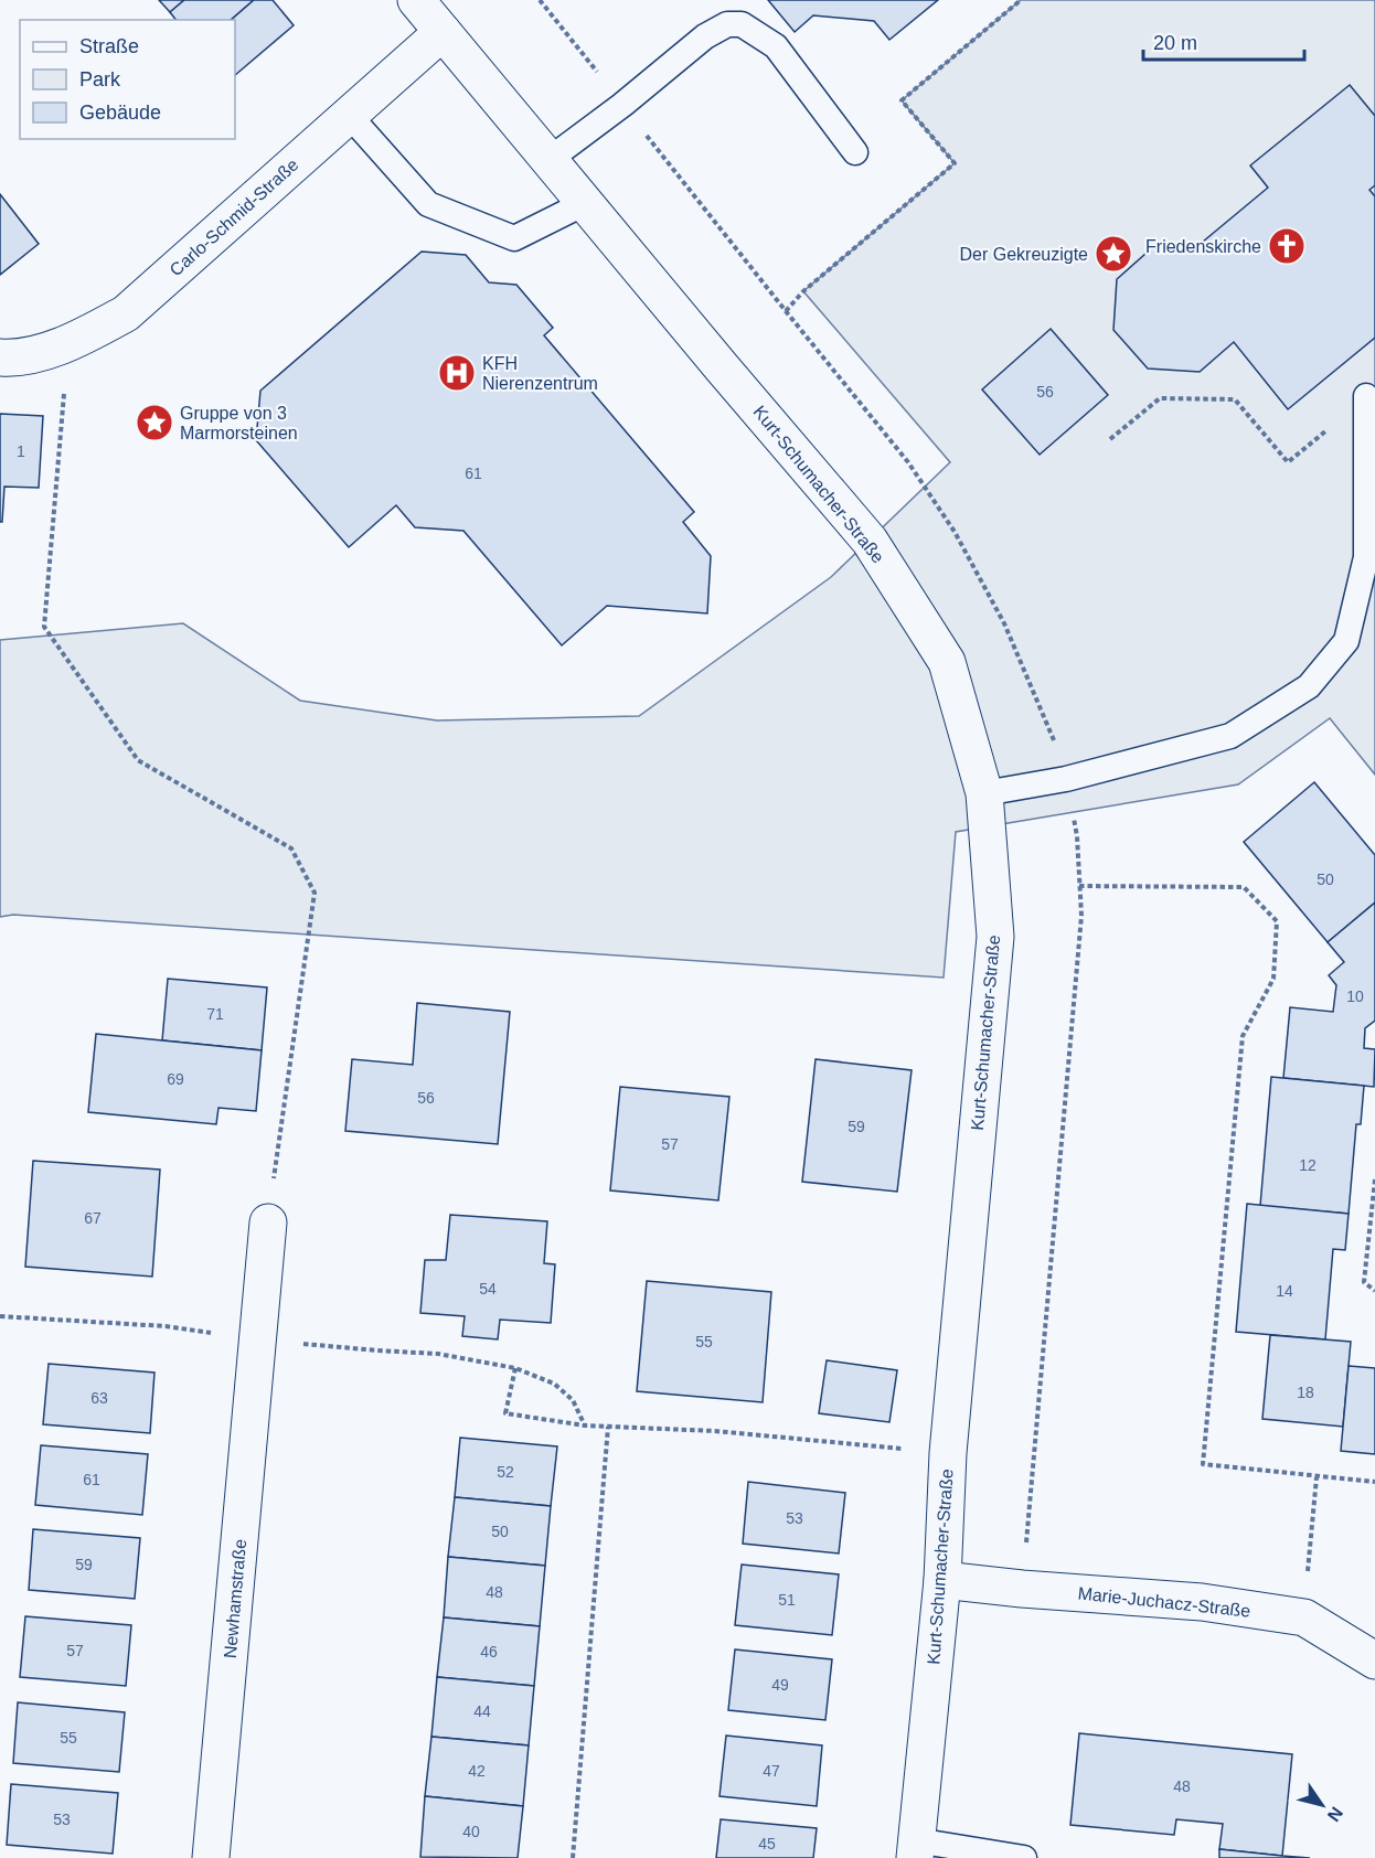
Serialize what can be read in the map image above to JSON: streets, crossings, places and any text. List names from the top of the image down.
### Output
{
  "streets": {
    "street": [
      "Carlo-Schmid-Straße",
      "Kurt-Schumacher-Straße",
      "Newhamstraße",
      "Marie-Juchacz-Straße"
    ]
  },
  "crossings": [
    ["Carlo-Schmid-Straße", "Kurt-Schumacher-Straße"],
    ["Kurt-Schumacher-Straße", "Marie-Juchacz-Straße"]
  ],
  "places": {
    "church": ["Friedenskirche"],
    "place": ["Der Gekreuzigte", "Gruppe von 3 Marmorsteinen"],
    "hospital": ["KFH Nierenzentrum"]
  },
  "house_numbers": [
    "56",
    "1",
    "61",
    "50",
    "10",
    "71",
    "69",
    "56",
    "59",
    "57",
    "12",
    "67",
    "54",
    "14",
    "55",
    "18",
    "63",
    "52",
    "61",
    "53",
    "50",
    "59",
    "48",
    "51",
    "57",
    "46",
    "49",
    "44",
    "55",
    "42",
    "47",
    "48",
    "53",
    "40",
    "45"
  ],
  "legend": ["Straße", "Park", "Gebäude"],
  "scale_bar": "20 m",
  "north": "bottom right"
}
